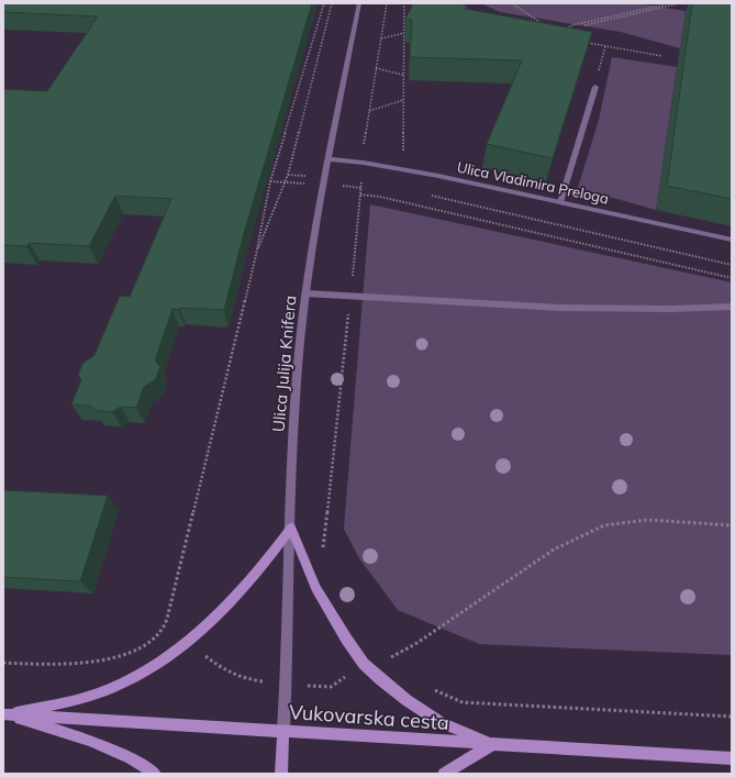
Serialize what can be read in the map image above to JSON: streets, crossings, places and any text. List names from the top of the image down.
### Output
{
  "streets": {
    "main road": ["Vukovarska cesta"],
    "street": ["Ulica Vladimira Preloga", "Ulica Julija Knifera"]
  },
  "crossings": [
    ["Ulica Vladimira Preloga", "Ulica Julija Knifera"],
    ["Ulica Julija Knifera", "Vukovarska cesta"]
  ]
}
